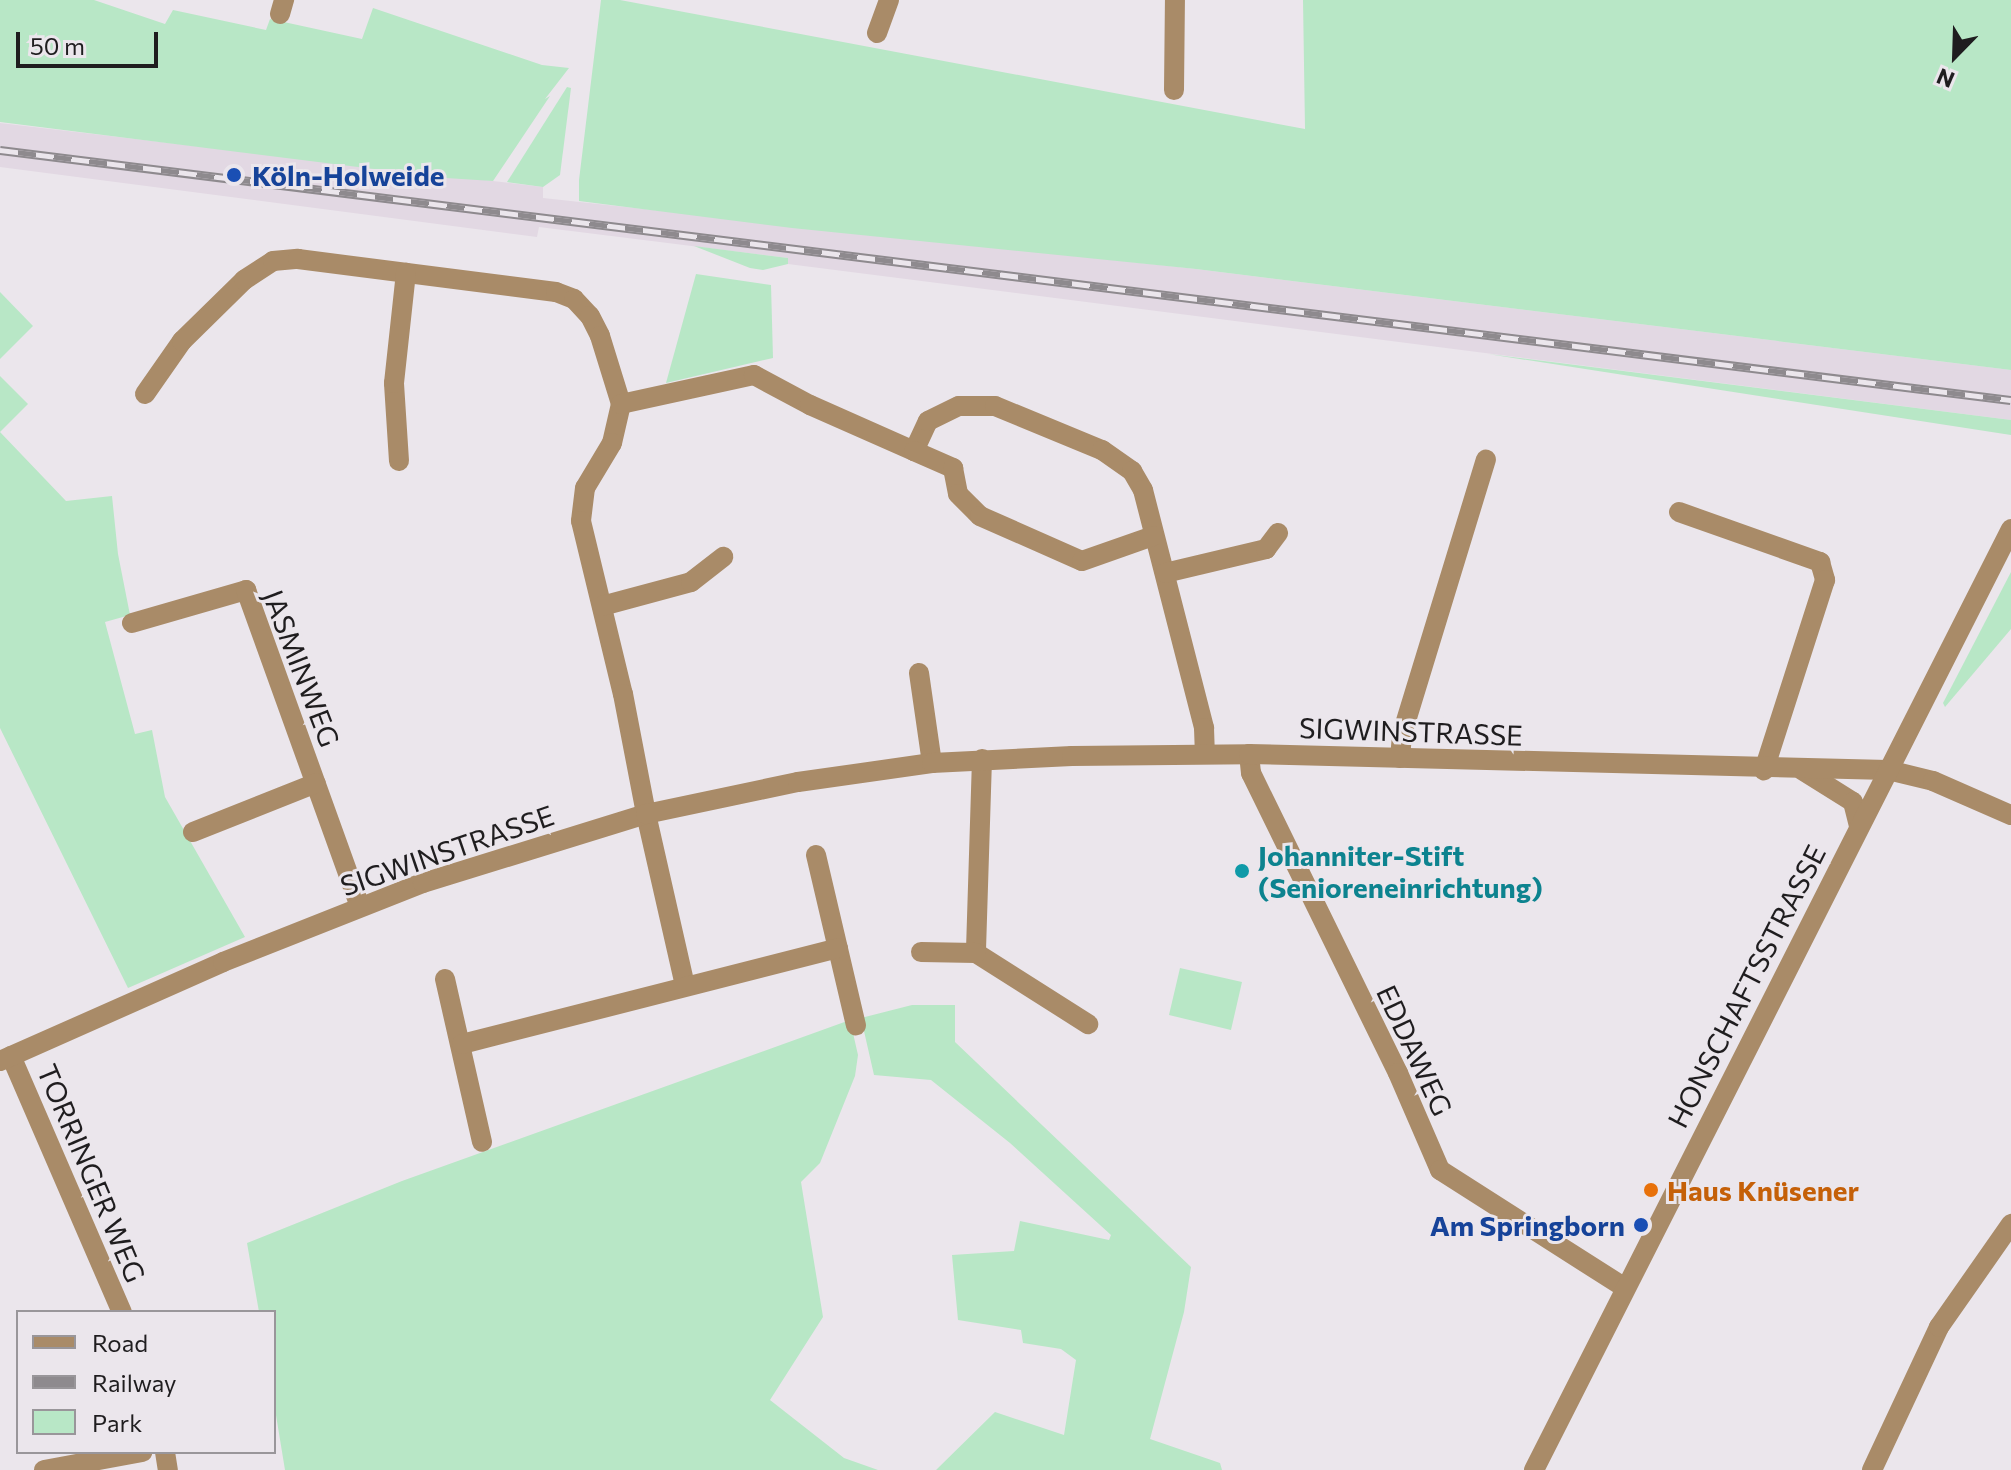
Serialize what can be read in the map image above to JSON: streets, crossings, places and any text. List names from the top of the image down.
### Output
{
  "streets": {
    "street": [
      "JASMINWEG",
      "SIGWINSTRASSE",
      "HONSCHAFTSSTRASSE",
      "EDDAWEG",
      "TORRINGER WEG"
    ]
  },
  "crossings": [
    ["JASMINWEG", "SIGWINSTRASSE"],
    ["SIGWINSTRASSE", "HONSCHAFTSSTRASSE"],
    ["SIGWINSTRASSE", "EDDAWEG"],
    ["SIGWINSTRASSE", "TORRINGER WEG"],
    ["HONSCHAFTSSTRASSE", "EDDAWEG"]
  ],
  "places": [
    "Köln-Holweide",
    "Johanniter-Stift (Senioreneinrichtung)",
    "Haus Knüsener",
    "Am Springborn"
  ],
  "legend": ["Road", "Railway", "Park"],
  "scale_bar": "50 m",
  "north": "bottom left"
}
